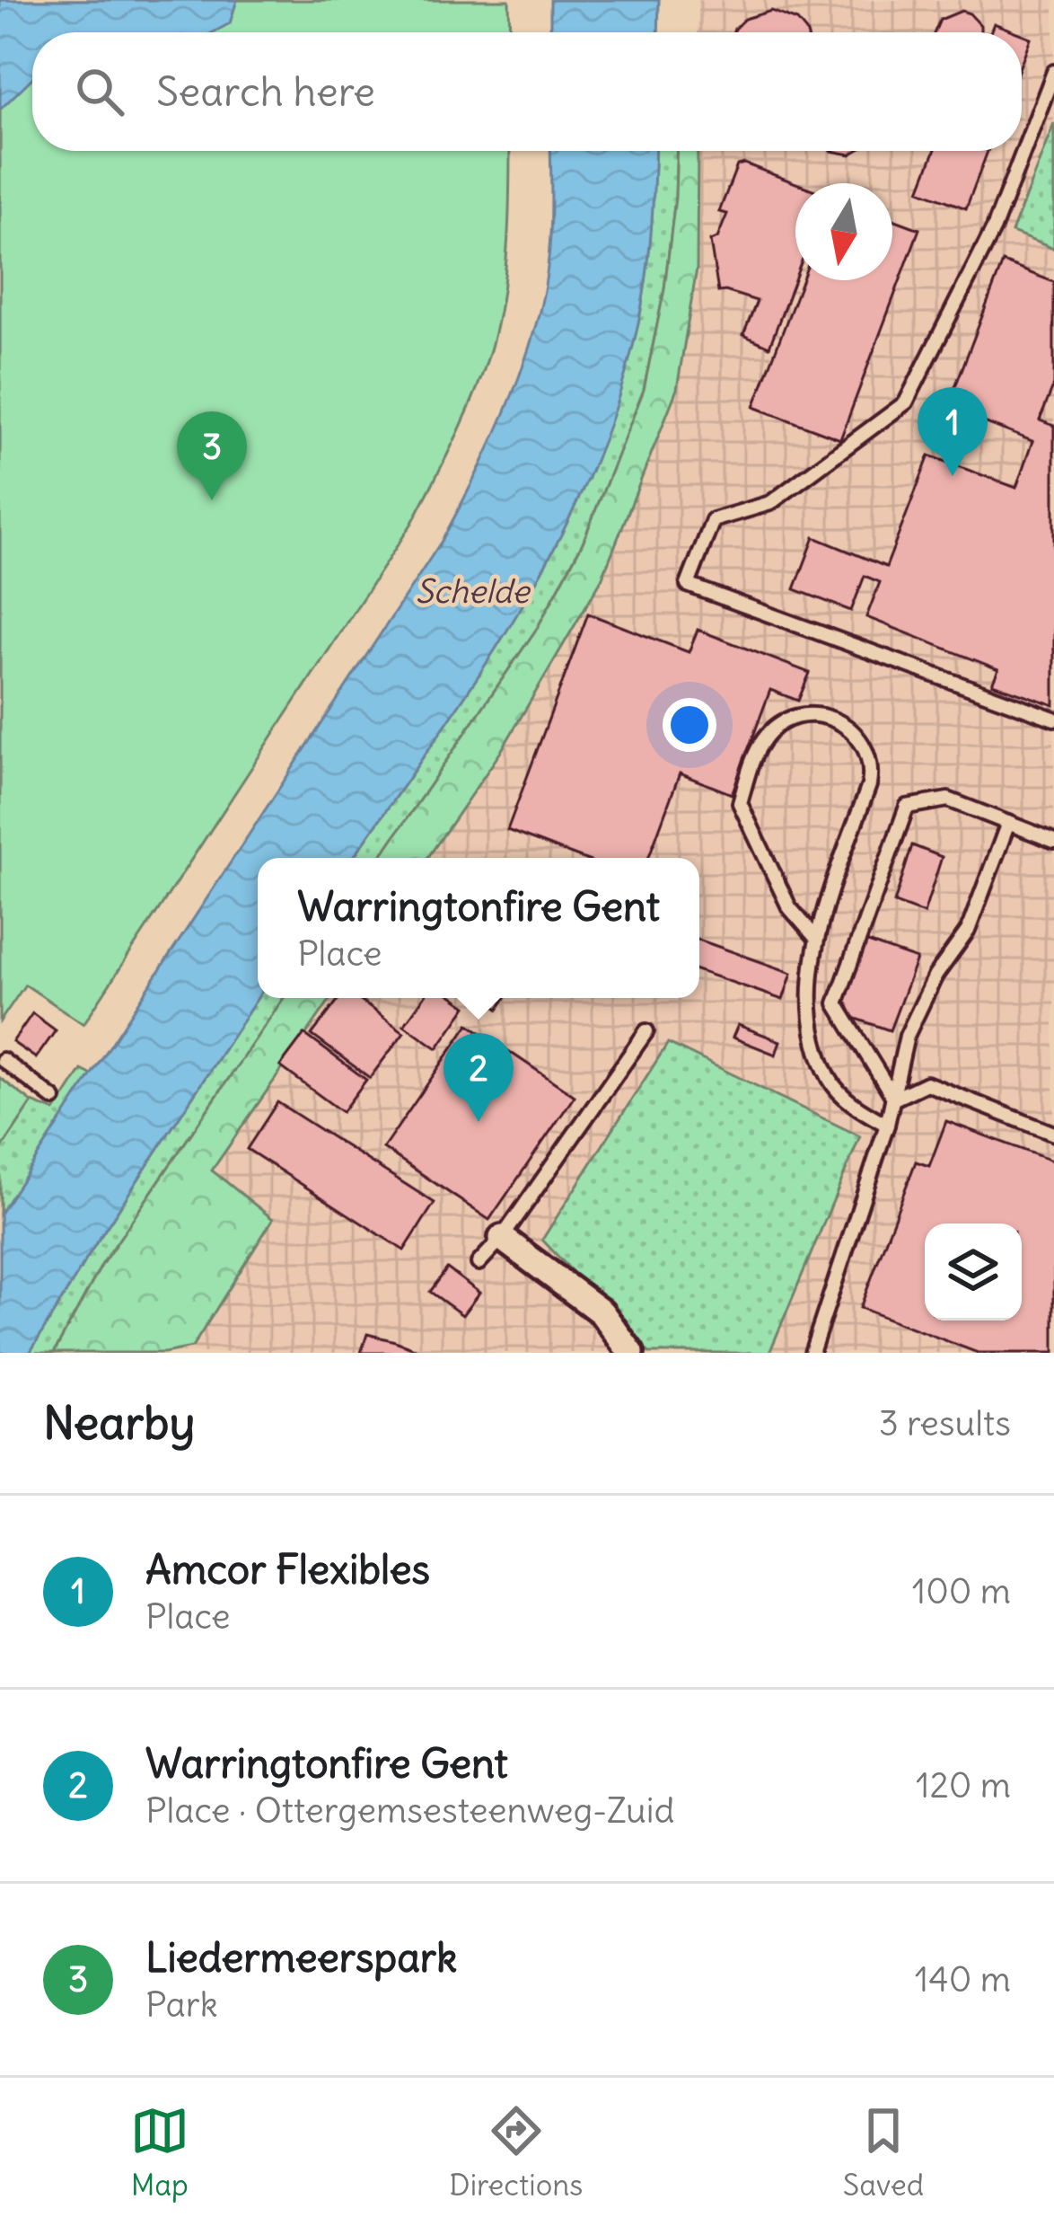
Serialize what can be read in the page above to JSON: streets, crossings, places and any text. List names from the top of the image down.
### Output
{
  "water": ["Schelde"],
  "north": "bottom",
  "page": {
    "search": "Search here",
    "pins": ["1", "3", "2"],
    "popup": ["Warringtonfire Gent", "Place"],
    "heading": ["Nearby", "3 results"],
    "list": [
      {
        "mark": "1",
        "name": "Amcor Flexibles",
        "note": "Place",
        "value": "100 m"
      },
      {
        "mark": "2",
        "name": "Warringtonfire Gent",
        "note": "Place · Ottergemsesteenweg-Zuid",
        "value": "120 m"
      },
      {
        "mark": "3",
        "name": "Liedermeerspark",
        "note": "Park",
        "value": "140 m"
      }
    ],
    "nav": ["Map", "Directions", "Saved"]
  }
}
